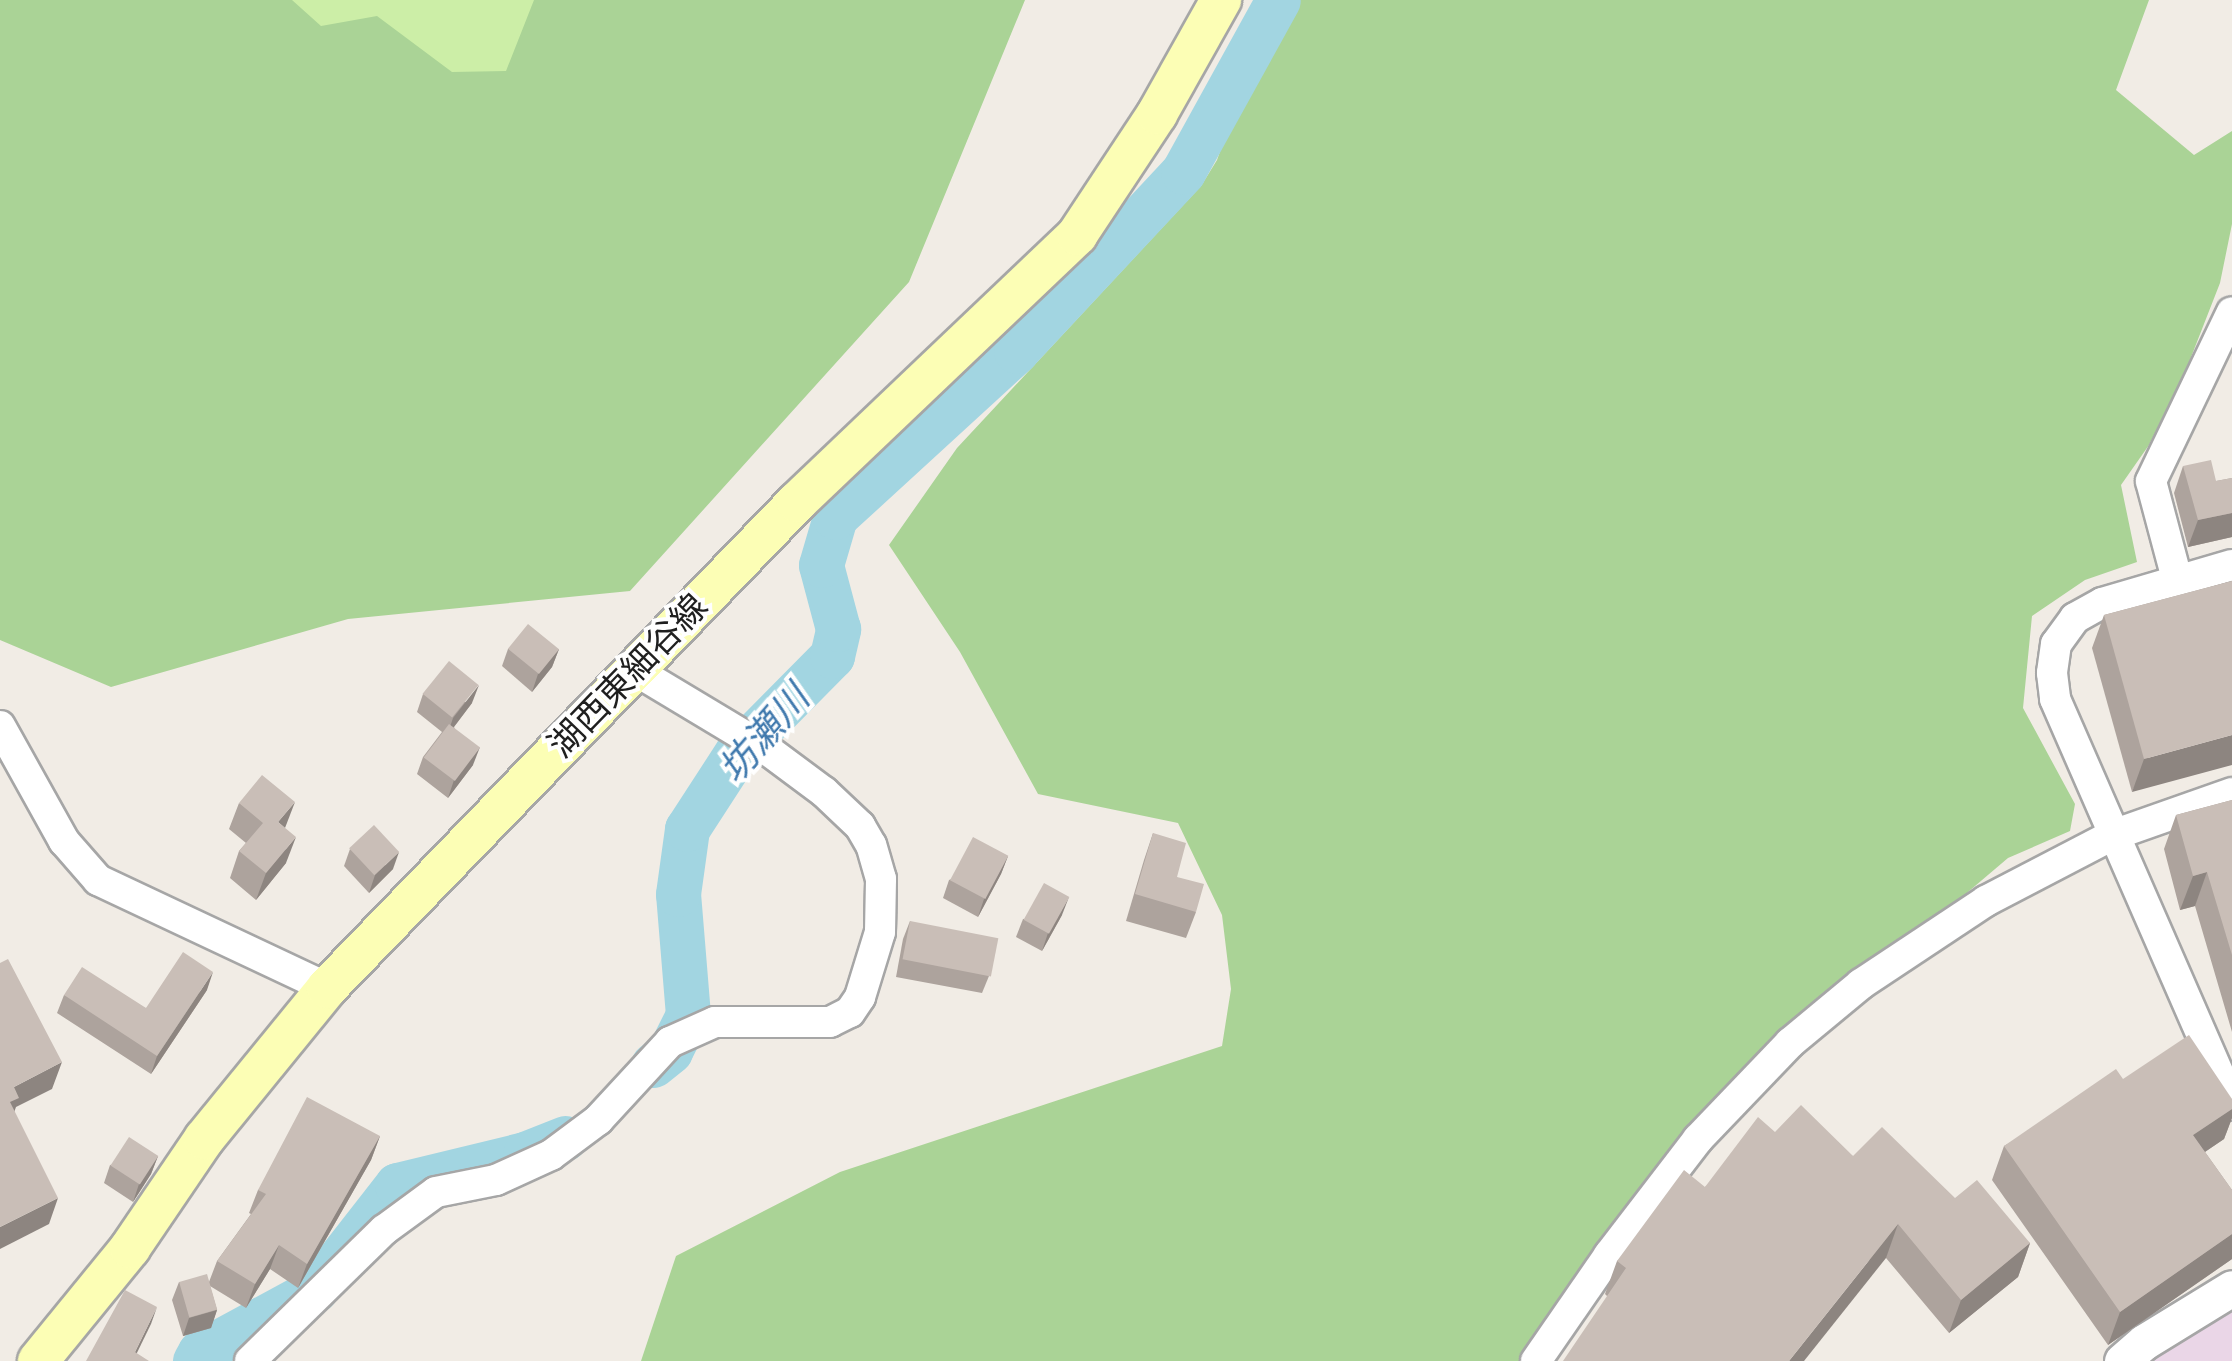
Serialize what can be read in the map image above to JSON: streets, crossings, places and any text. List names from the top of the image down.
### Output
{
  "streets": {
    "main road": ["湖西東細谷線"]
  },
  "water": ["坊瀬川"]
}
